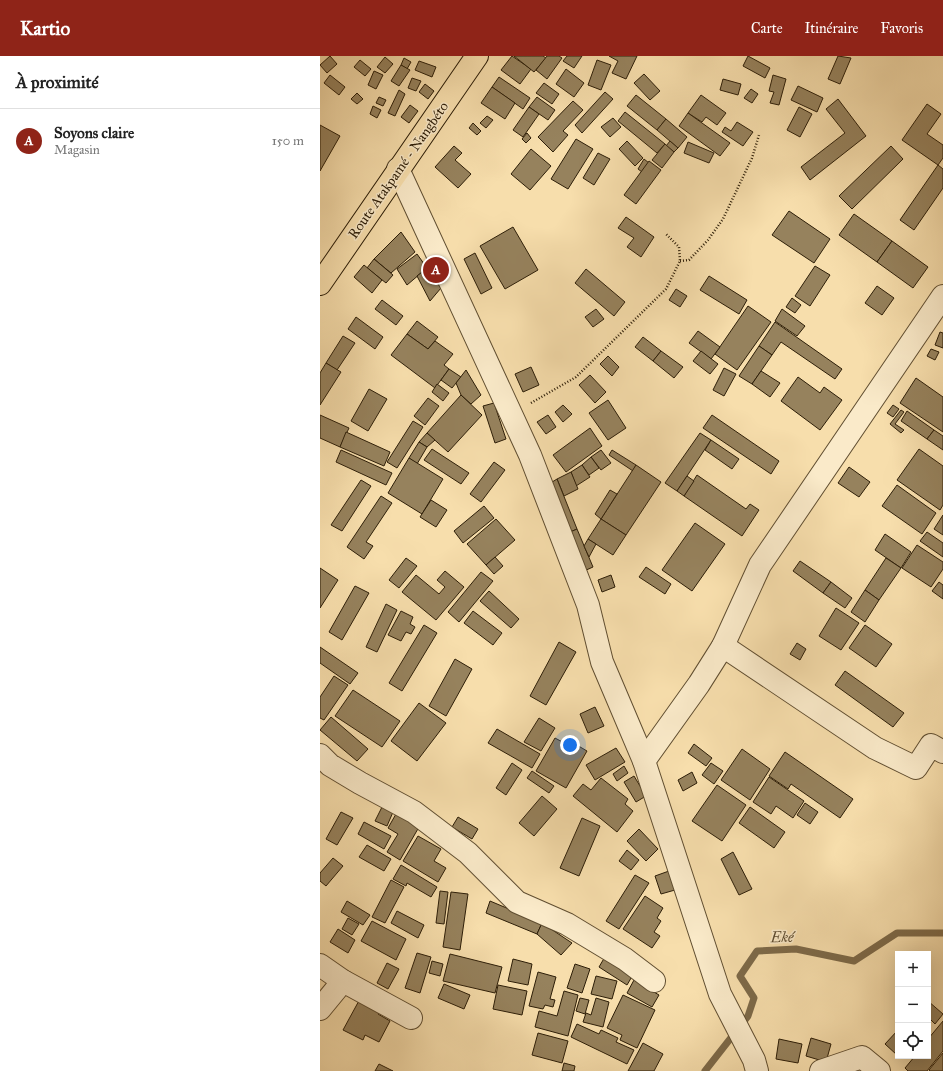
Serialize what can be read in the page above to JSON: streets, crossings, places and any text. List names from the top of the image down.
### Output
{
  "streets": {
    "main road": ["Route Atakpamé - Nangbéto"]
  },
  "water": ["Eké"],
  "page": {
    "header": "Kartio",
    "nav": ["Carte", "Itinéraire", "Favoris"],
    "heading": "À proximité",
    "list": [
      {
        "mark": "A",
        "name": "Soyons claire",
        "note": "Magasin",
        "value": "150 m"
      }
    ],
    "pins": "A",
    "map_buttons": ["+", "−"]
  }
}
